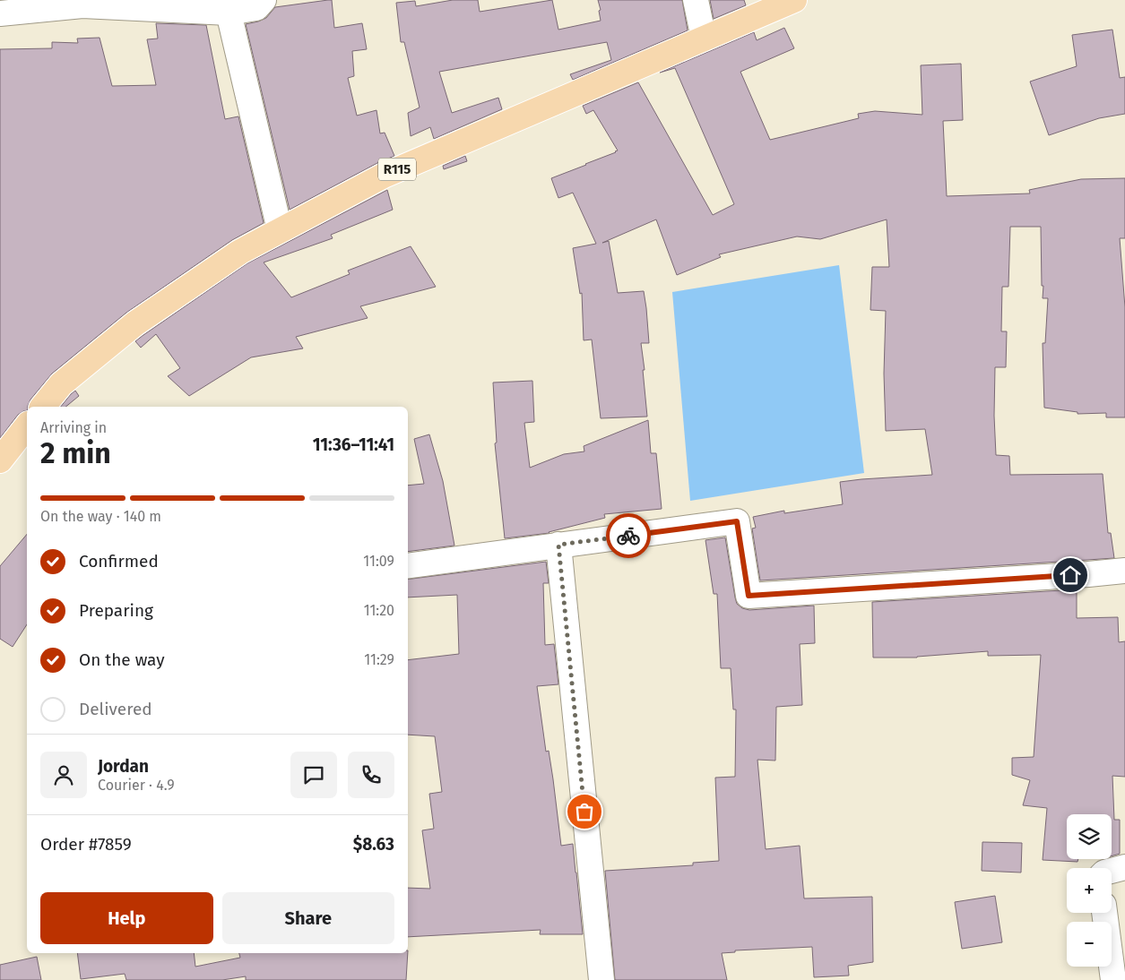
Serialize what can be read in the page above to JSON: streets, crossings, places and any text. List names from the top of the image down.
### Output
{
  "streets": {
    "main road": ["R115"]
  },
  "page": {
    "heading": ["2 min", "Arriving in", "11:36–11:41"],
    "panel": [
      "Jordan",
      "Courier · 4.9",
      "Order #7859",
      "$8.63"
    ],
    "bar": "On the way · 140 m",
    "list": [
      ["Confirmed", "11:09"],
      ["Preparing", "11:20"],
      ["On the way", "11:29"],
      "Delivered"
    ],
    "map_buttons": ["+", "−"],
    "buttons": ["Help", "Share"]
  }
}
